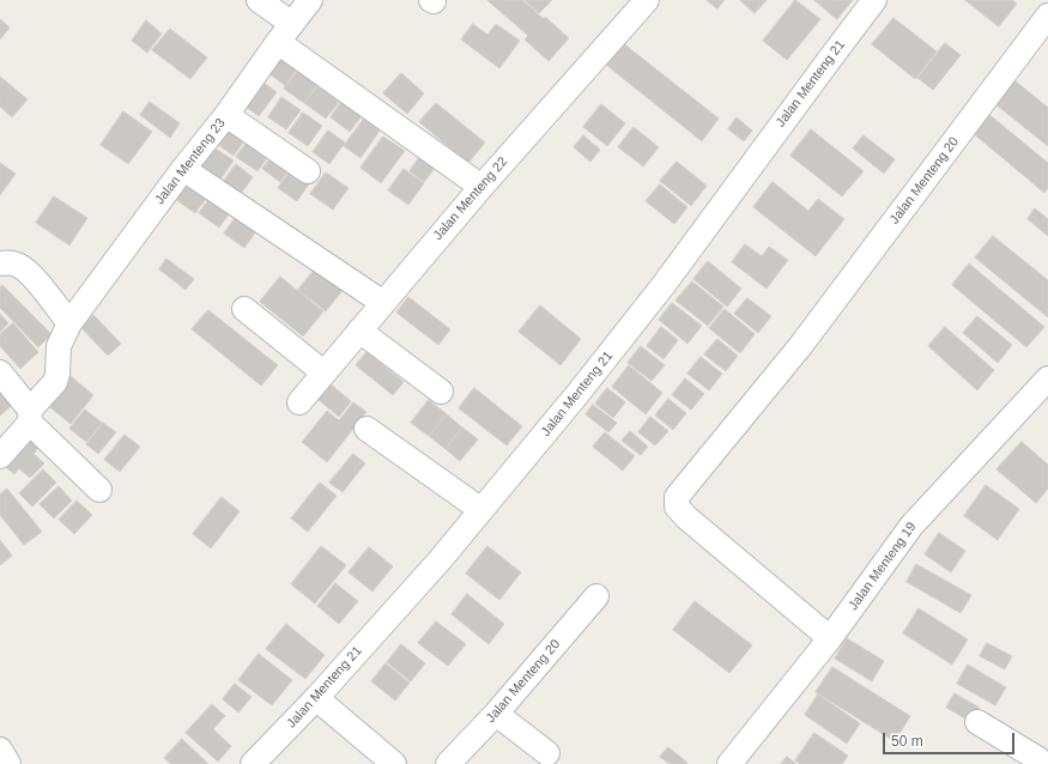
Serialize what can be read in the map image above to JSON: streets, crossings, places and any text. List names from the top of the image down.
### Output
{
  "streets": {
    "street": [
      "Jalan Menteng 21",
      "Jalan Menteng 23",
      "Jalan Menteng 20",
      "Jalan Menteng 22",
      "Jalan Menteng 19"
    ]
  },
  "crossings": [
    ["Jalan Menteng 20", "Jalan Menteng 19"]
  ],
  "scale_bar": "50 m"
}
